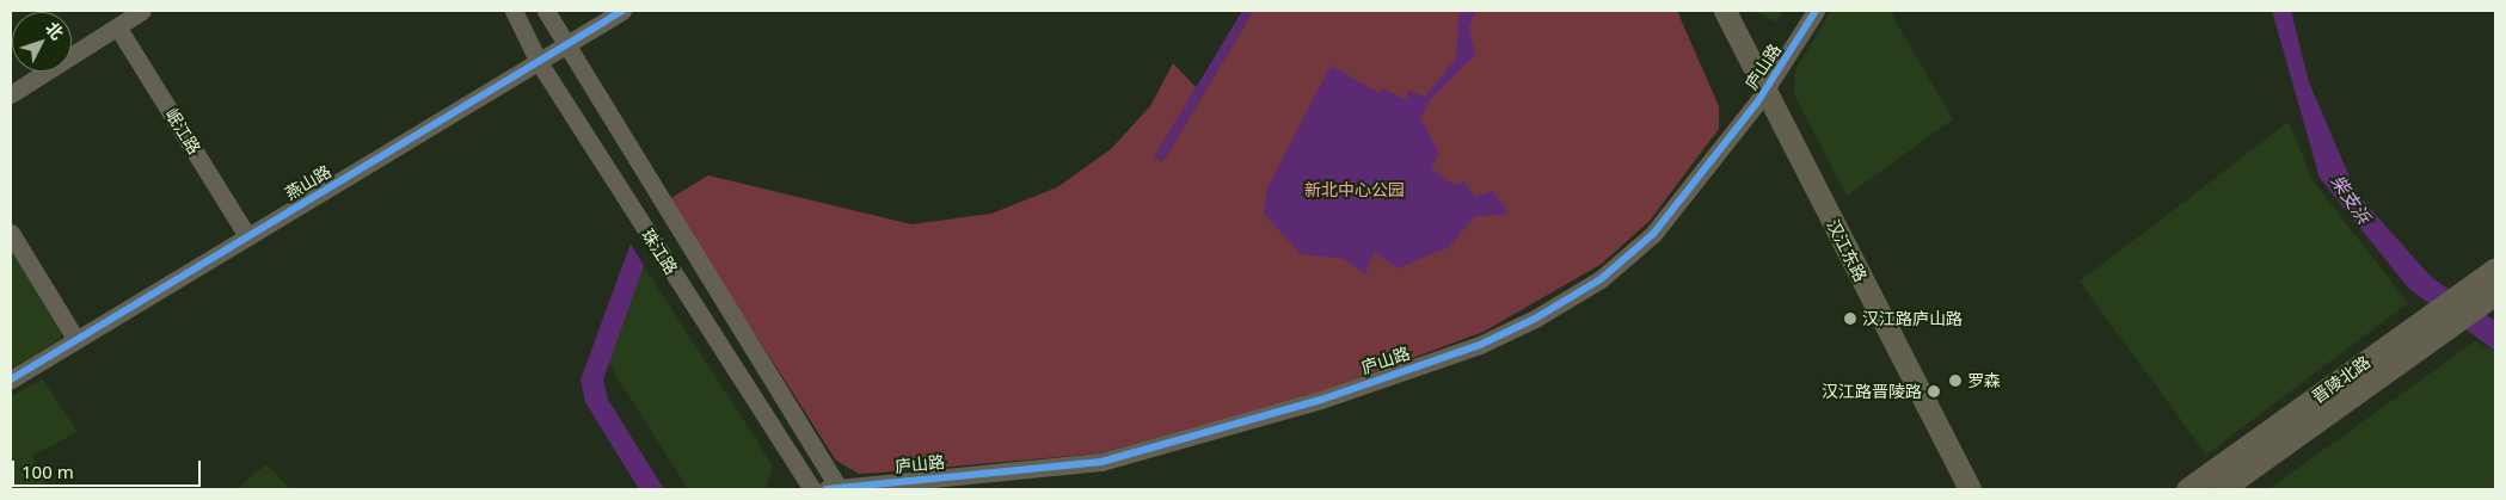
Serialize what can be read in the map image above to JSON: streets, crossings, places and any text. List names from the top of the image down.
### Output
{
  "streets": {
    "main road": ["汉江东路", "晋陵北路"],
    "street": [
      "庐山路",
      "岷江路",
      "燕山路",
      "珠江路"
    ]
  },
  "crossings": [
    ["庐山路", "汉江东路"],
    ["庐山路", "珠江路"],
    ["岷江路", "燕山路"],
    ["燕山路", "珠江路"]
  ],
  "water": ["柴支浜"],
  "parks": ["新北中心公园"],
  "places": ["汉江路庐山路", "罗森", "汉江路晋陵路"],
  "scale_bar": "100 m",
  "north": "top right"
}
